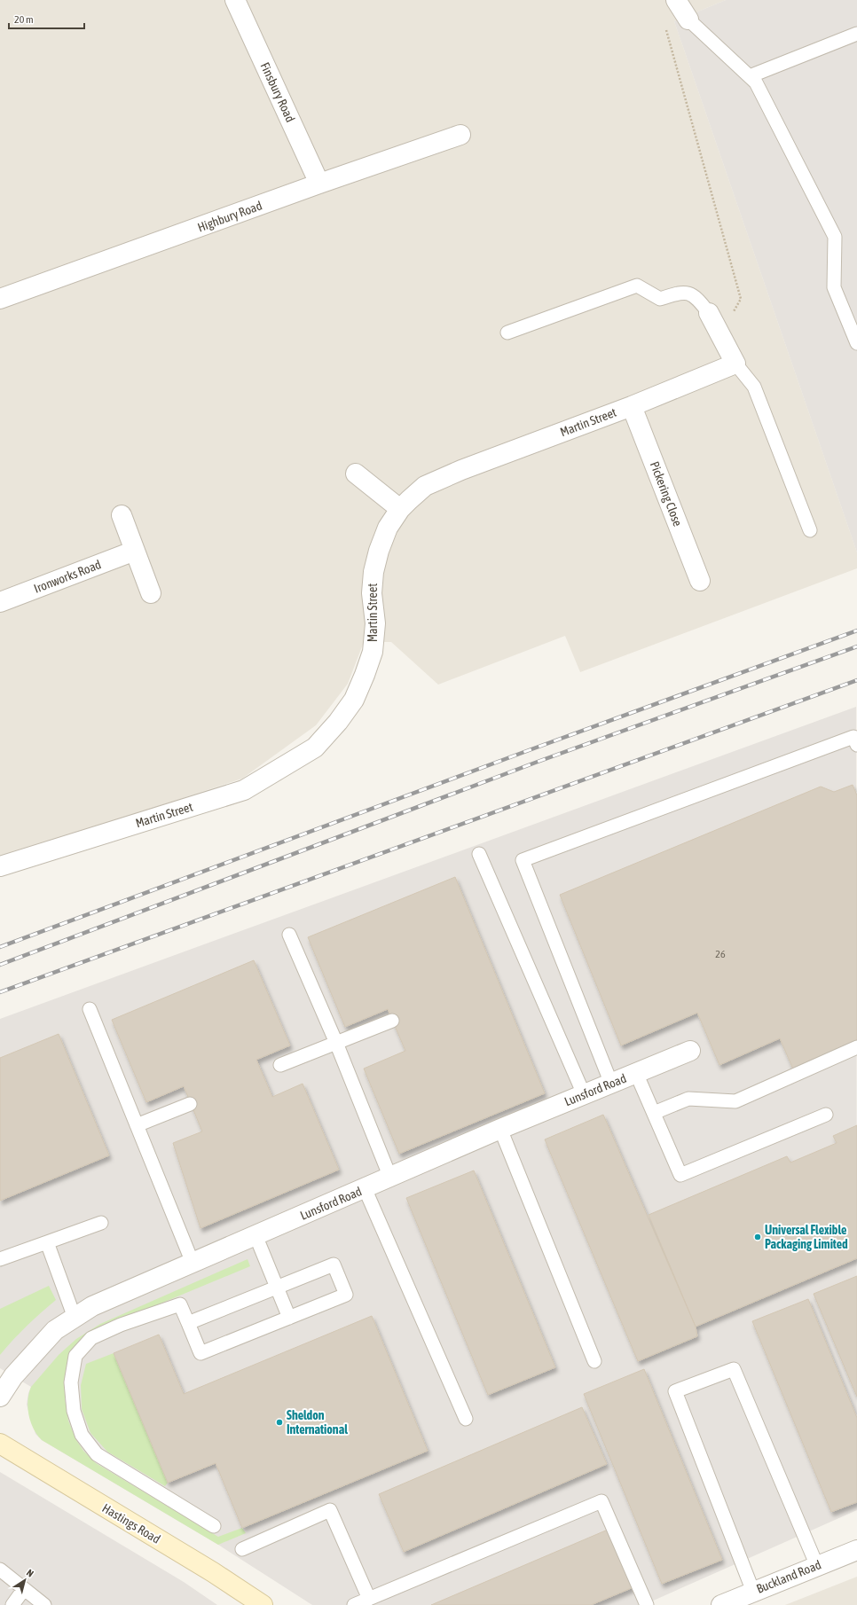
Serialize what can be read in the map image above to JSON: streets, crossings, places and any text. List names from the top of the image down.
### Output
{
  "streets": {
    "street": [
      "Finsbury Road",
      "Highbury Road",
      "Martin Street",
      "Pickering Close",
      "Ironworks Road",
      "Lunsford Road",
      "Hastings Road",
      "Buckland Road"
    ]
  },
  "crossings": [
    ["Finsbury Road", "Highbury Road"],
    ["Martin Street", "Pickering Close"]
  ],
  "places": ["Universal Flexible Packaging Limited", "Sheldon International"],
  "house_numbers": ["26"],
  "scale_bar": "20 m",
  "north": "top right"
}
